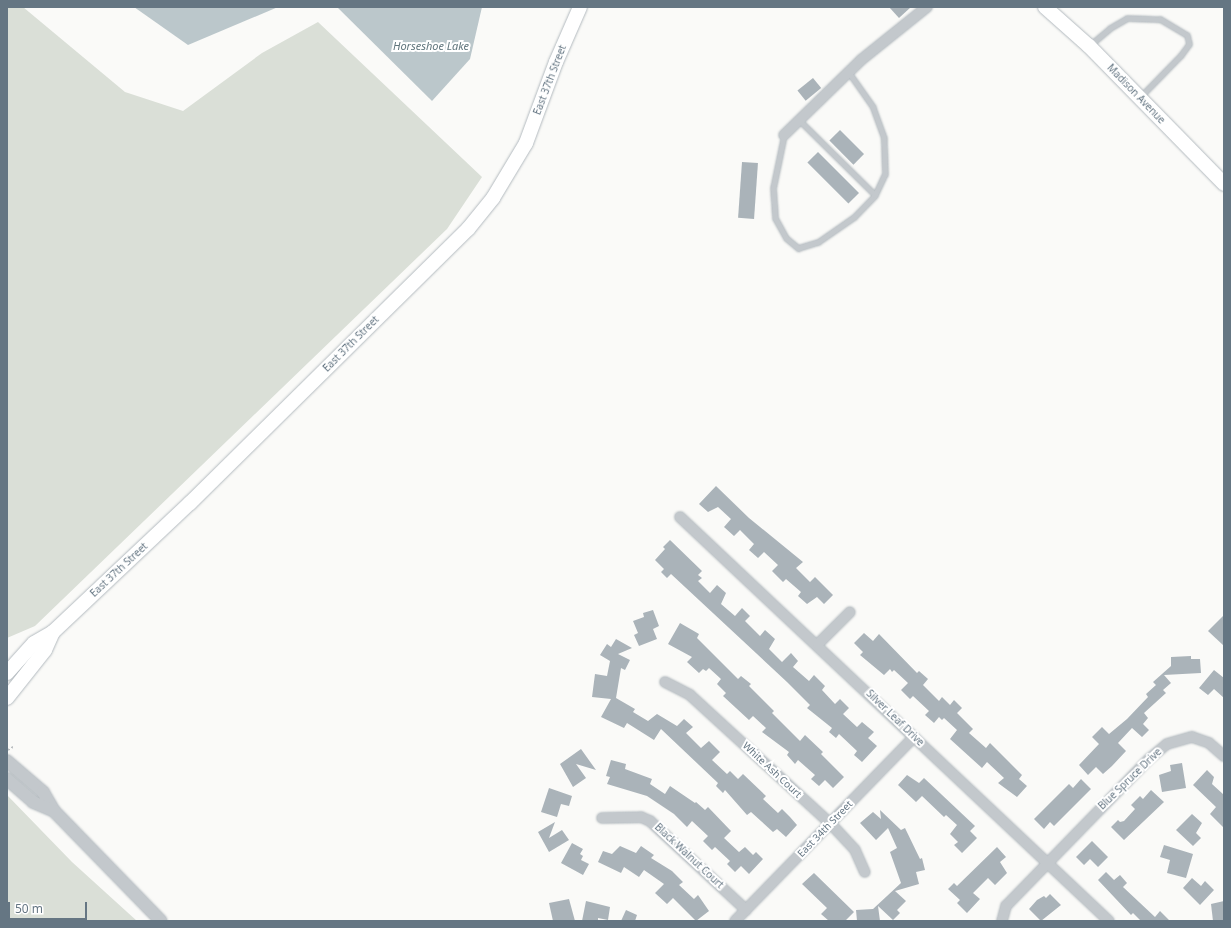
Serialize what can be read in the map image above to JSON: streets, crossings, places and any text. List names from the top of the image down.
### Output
{
  "streets": {
    "main road": ["East 37th Street", "Madison Avenue"],
    "street": [
      "Silver Leaf Drive",
      "White Ash Court",
      "Blue Spruce Drive",
      "East 34th Street",
      "Black Walnut Court"
    ]
  },
  "crossings": [
    ["Silver Leaf Drive", "Blue Spruce Drive"],
    ["Silver Leaf Drive", "East 34th Street"],
    ["White Ash Court", "East 34th Street"],
    ["East 34th Street", "Black Walnut Court"]
  ],
  "water": ["Horseshoe Lake"],
  "scale_bar": "50 m"
}
